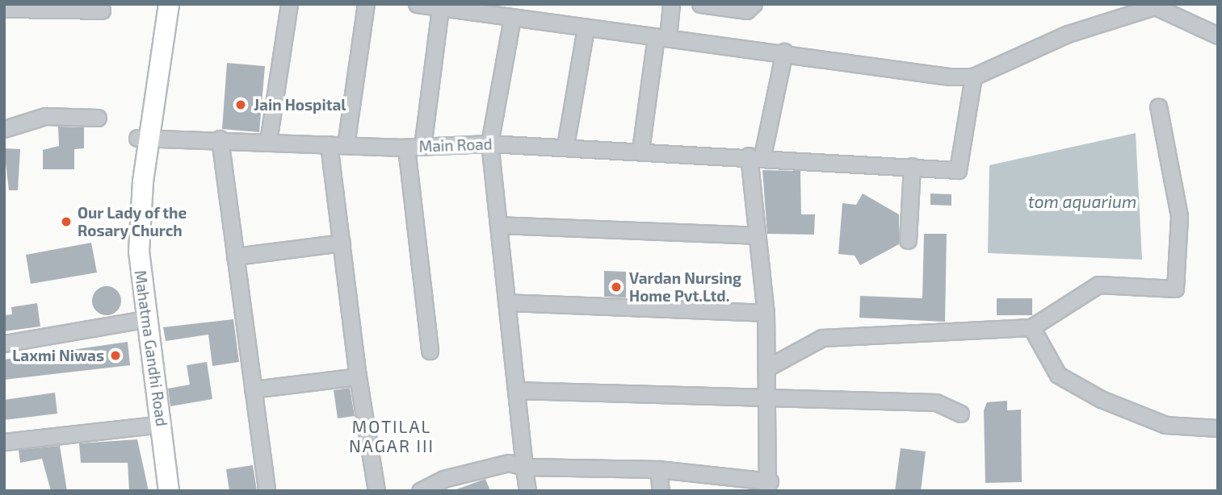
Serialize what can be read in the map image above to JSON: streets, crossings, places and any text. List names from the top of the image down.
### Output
{
  "streets": {
    "main road": ["Mahatma Gandhi Road"],
    "street": ["Main Road"]
  },
  "crossings": [
    ["Main Road", "Mahatma Gandhi Road"]
  ],
  "districts": ["MOTILAL NAGAR III"],
  "water": ["tom aquarium"],
  "places": [
    "Jain Hospital",
    "Our Lady of the Rosary Church",
    "Vardan Nursing Home Pvt.Ltd.",
    "Laxmi Niwas"
  ]
}
